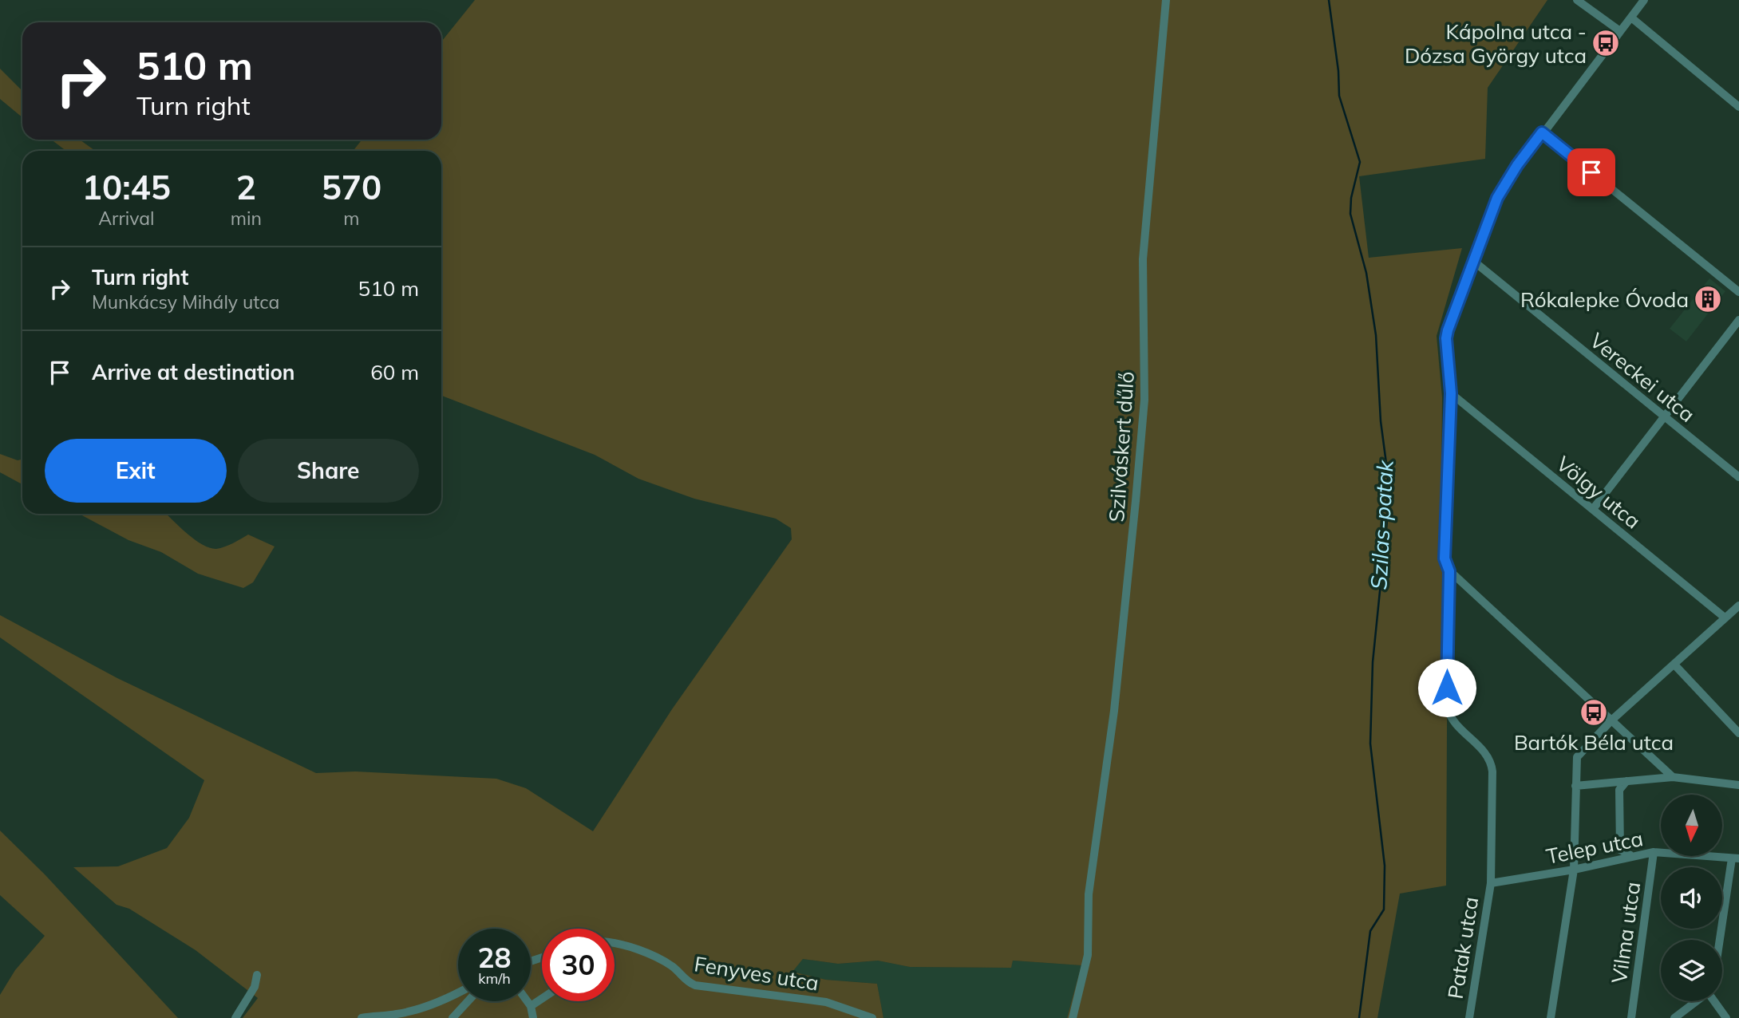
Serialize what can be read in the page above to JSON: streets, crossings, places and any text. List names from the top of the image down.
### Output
{
  "streets": {
    "street": [
      "Vereckei utca",
      "Szilváskert dűlő",
      "Völgy utca",
      "Telep utca",
      "Vilma utca",
      "Patak utca",
      "Fenyves utca"
    ]
  },
  "crossings": [
    ["Vereckei utca", "Patak utca"],
    ["Völgy utca", "Patak utca"],
    ["Telep utca", "Vilma utca"],
    ["Telep utca", "Patak utca"]
  ],
  "water": ["Szilas-patak"],
  "places": {
    "bus stop": ["Kápolna utca - Dózsa György utca", "Bartók Béla utca"],
    "building": ["Rókalepke Óvoda"]
  },
  "north": "bottom",
  "page": {
    "turn": ["510 m", "Turn right"],
    "eta": [
      "10:45",
      "Arrival",
      "2",
      "min",
      "570",
      "m"
    ],
    "list": [
      {
        "name": "Turn right",
        "note": "Munkácsy Mihály utca",
        "value": "510 m"
      },
      {
        "name": "Arrive at destination",
        "value": "60 m"
      }
    ],
    "buttons": ["Exit", "Share"],
    "speed": "28 km/h",
    "limit": "30"
  }
}
